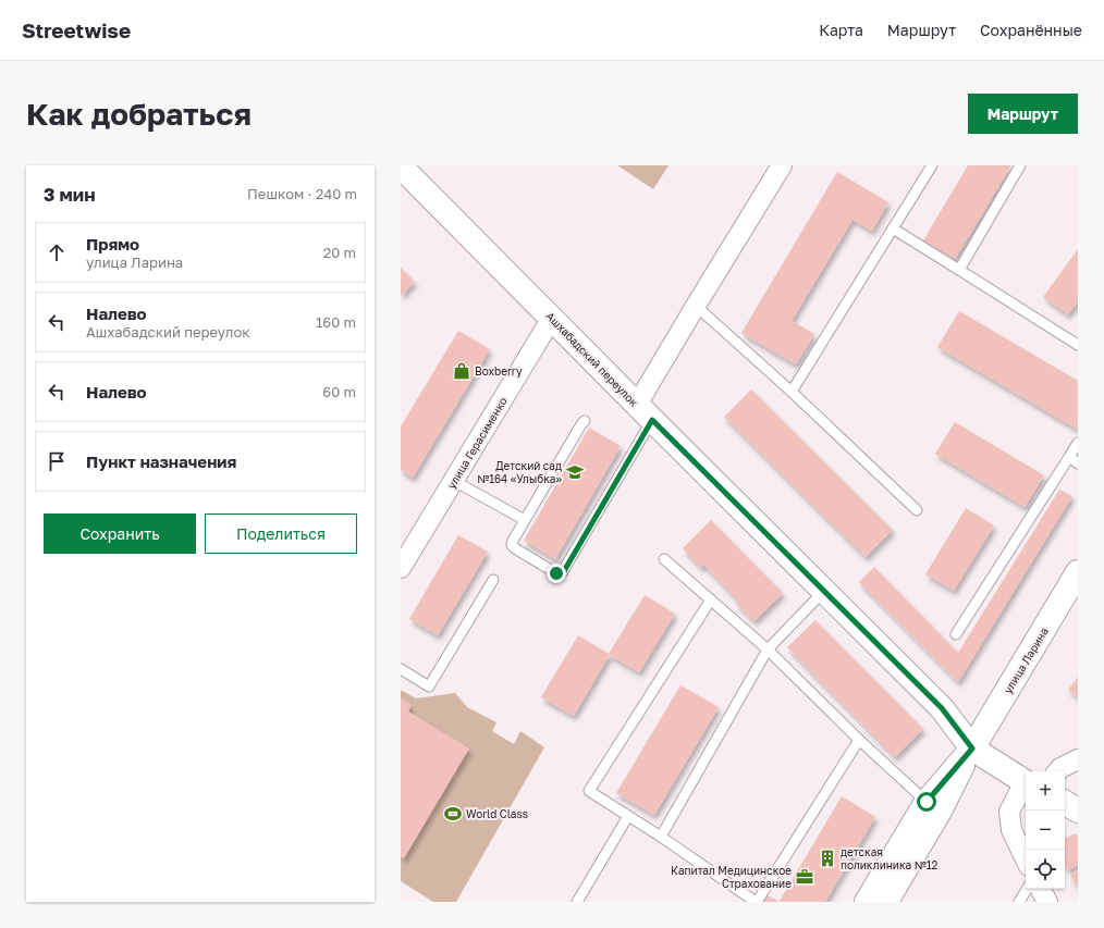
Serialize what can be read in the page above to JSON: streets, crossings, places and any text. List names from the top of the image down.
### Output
{
  "streets": {
    "main road": ["Ашхабадский переулок", "улица Ларина"],
    "street": ["улица Герасименко"]
  },
  "crossings": [
    ["Ашхабадский переулок", "улица Герасименко"],
    ["Ашхабадский переулок", "улица Ларина"]
  ],
  "places": {
    "shop": ["Boxberry"],
    "school or university": ["Детский сад №164 «Улыбка»"],
    "sports": ["World Class"],
    "building": ["детская поликлиника №12"],
    "office": ["Капитал Медицинское Страхование"]
  },
  "page": {
    "header": "Streetwise",
    "nav": ["Карта", "Маршрут", "Сохранённые"],
    "buttons": [
      "Маршрут",
      ["Сохранить", "Поделиться"]
    ],
    "title": "Как добраться",
    "heading": ["3 мин", "Пешком · 240 m"],
    "list": [
      ["Прямо", "улица Ларина", "20 m"],
      ["Налево", "Ашхабадский переулок", "160 m"],
      ["Налево", "60 m"],
      "Пункт назначения"
    ],
    "map_buttons": ["+", "−"]
  }
}
